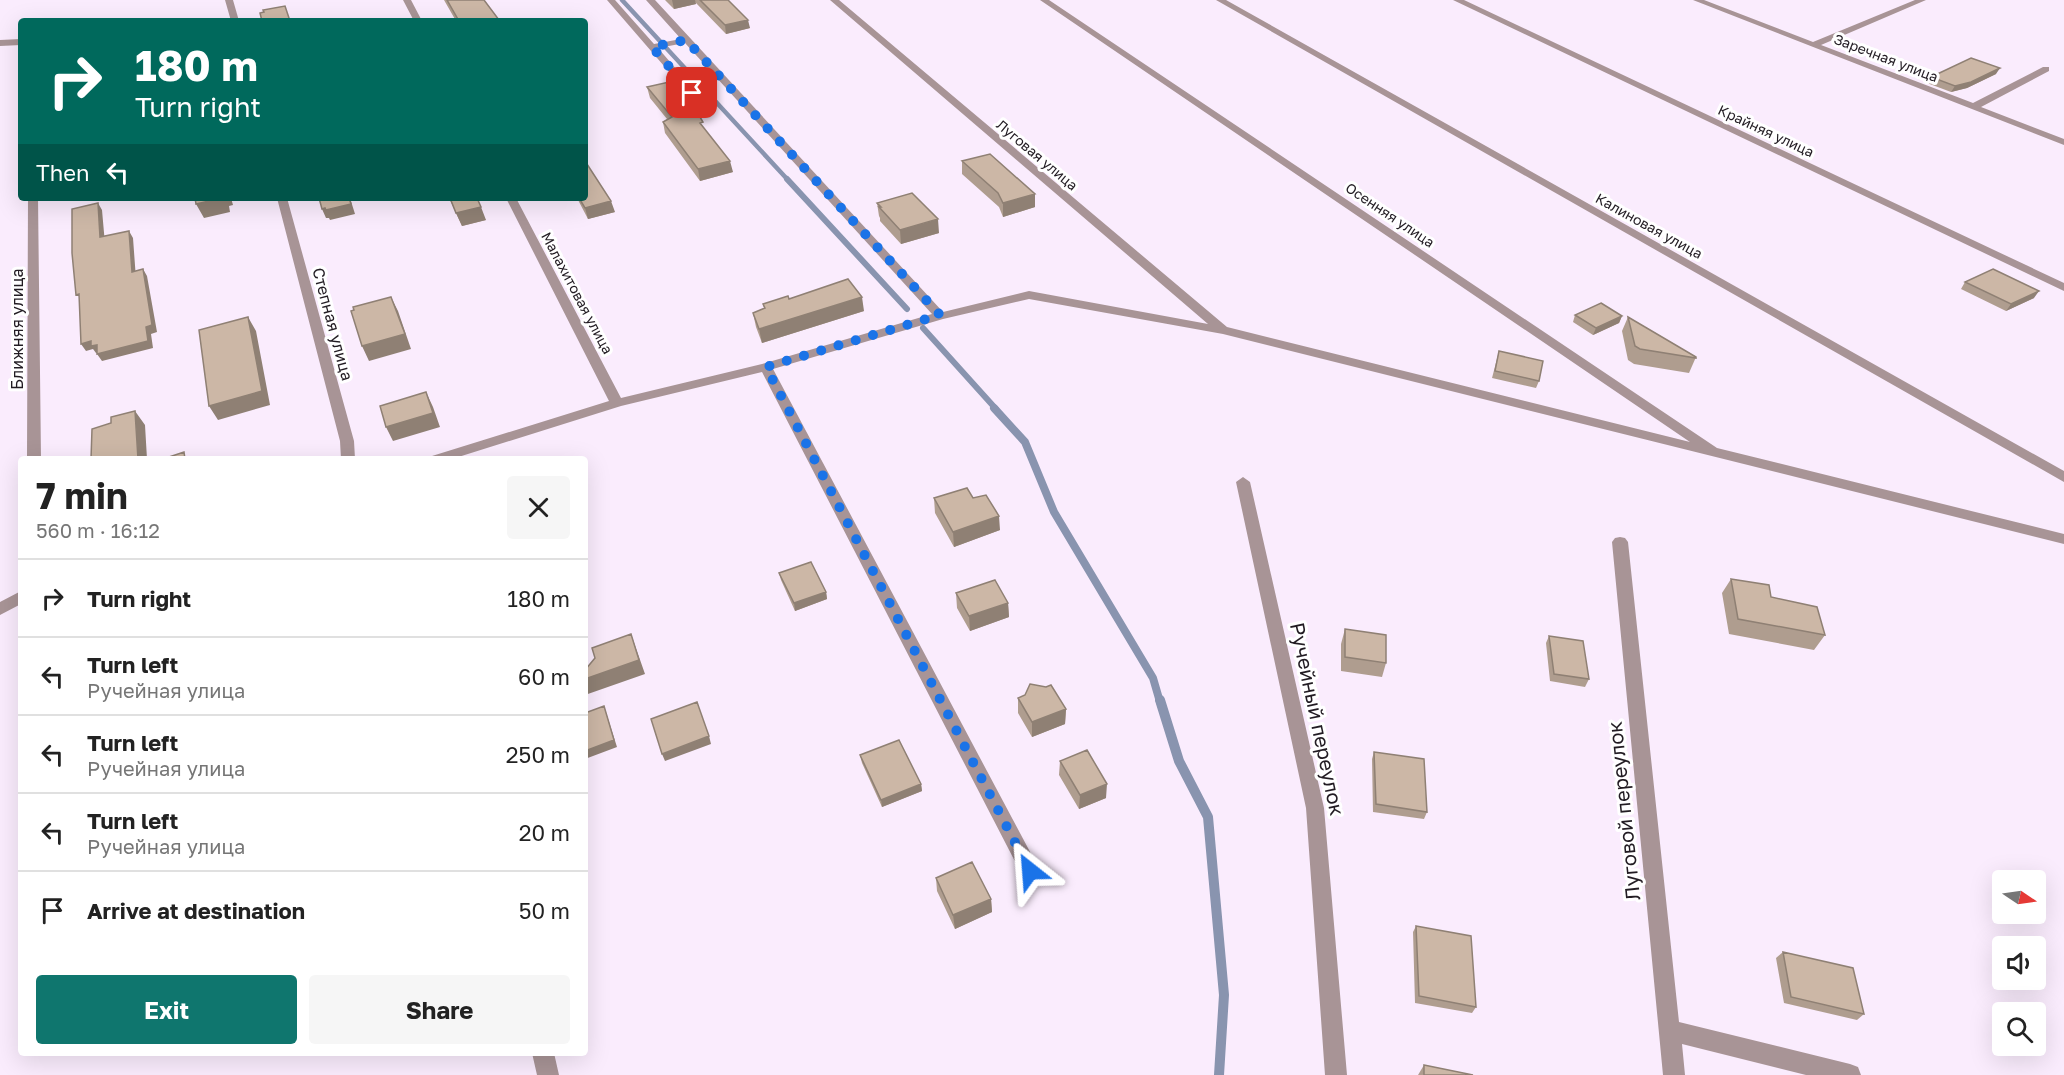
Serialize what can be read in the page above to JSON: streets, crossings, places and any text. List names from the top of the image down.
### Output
{
  "streets": {
    "street": [
      "Заречная улица",
      "Крайняя улица",
      "Луговая улица",
      "Осенняя улица",
      "Калиновая улица",
      "Малахитовая улица",
      "Степная улица",
      "Ближняя улица",
      "Ручейный переулок",
      "Луговой переулок"
    ]
  },
  "north": "right",
  "page": {
    "turn": ["180 m", "Turn right"],
    "then": "Then",
    "heading": ["7 min", "560 m · 16:12"],
    "list": [
      {
        "name": "Turn right",
        "value": "180 m"
      },
      {
        "name": "Turn left",
        "note": "Ручейная улица",
        "value": "60 m"
      },
      {
        "name": "Turn left",
        "note": "Ручейная улица",
        "value": "250 m"
      },
      {
        "name": "Turn left",
        "note": "Ручейная улица",
        "value": "20 m"
      },
      {
        "name": "Arrive at destination",
        "value": "50 m"
      }
    ],
    "buttons": ["Exit", "Share"]
  }
}
